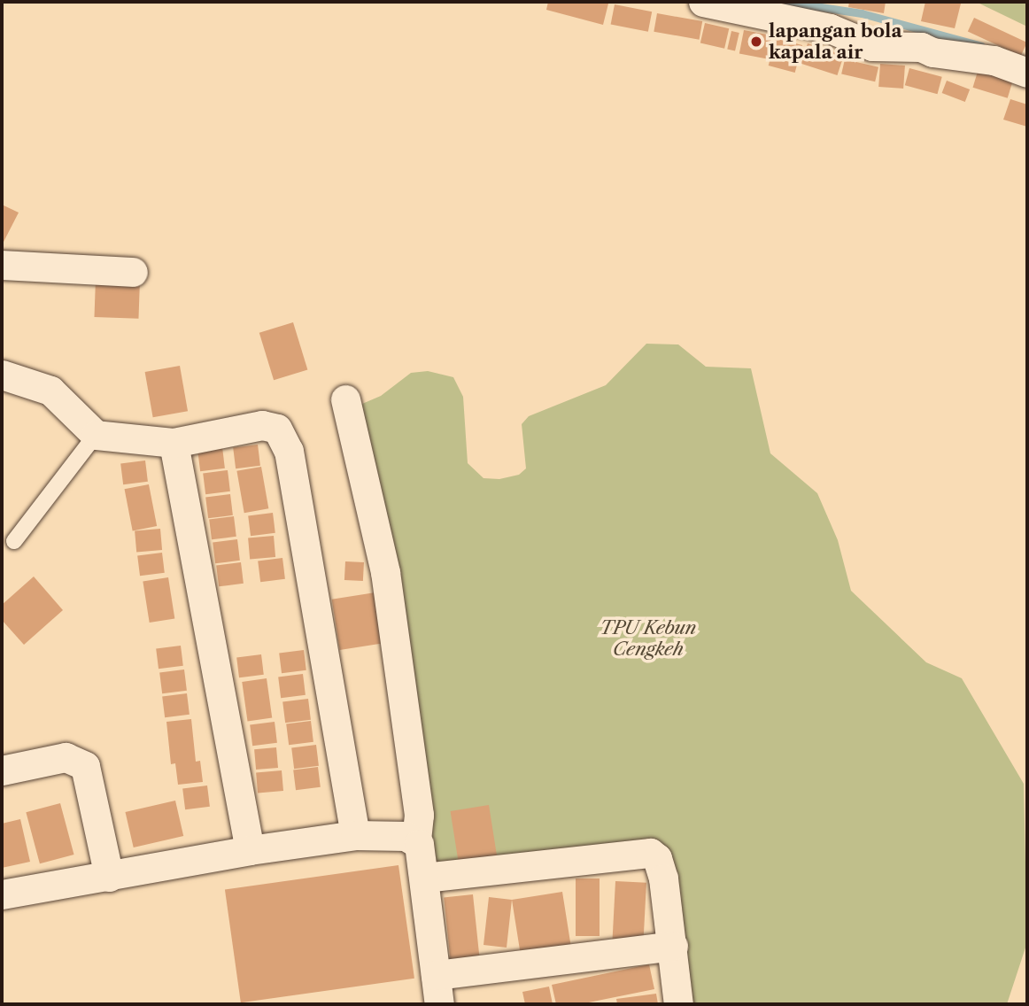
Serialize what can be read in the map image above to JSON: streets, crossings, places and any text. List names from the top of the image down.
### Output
{
  "parks": ["TPU Kebun Cengkeh"],
  "places": ["lapangan bola kapala air"]
}
